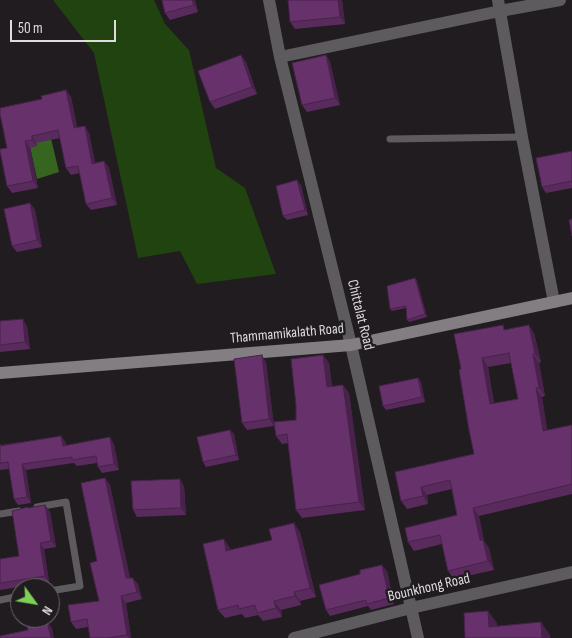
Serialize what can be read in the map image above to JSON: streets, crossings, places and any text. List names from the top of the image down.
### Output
{
  "streets": {
    "street": ["Chittalat Road", "Thammamikalath Road", "Bounkhong Road"]
  },
  "crossings": [
    ["Chittalat Road", "Thammamikalath Road"],
    ["Chittalat Road", "Bounkhong Road"]
  ],
  "scale_bar": "50 m",
  "north": "bottom right"
}
